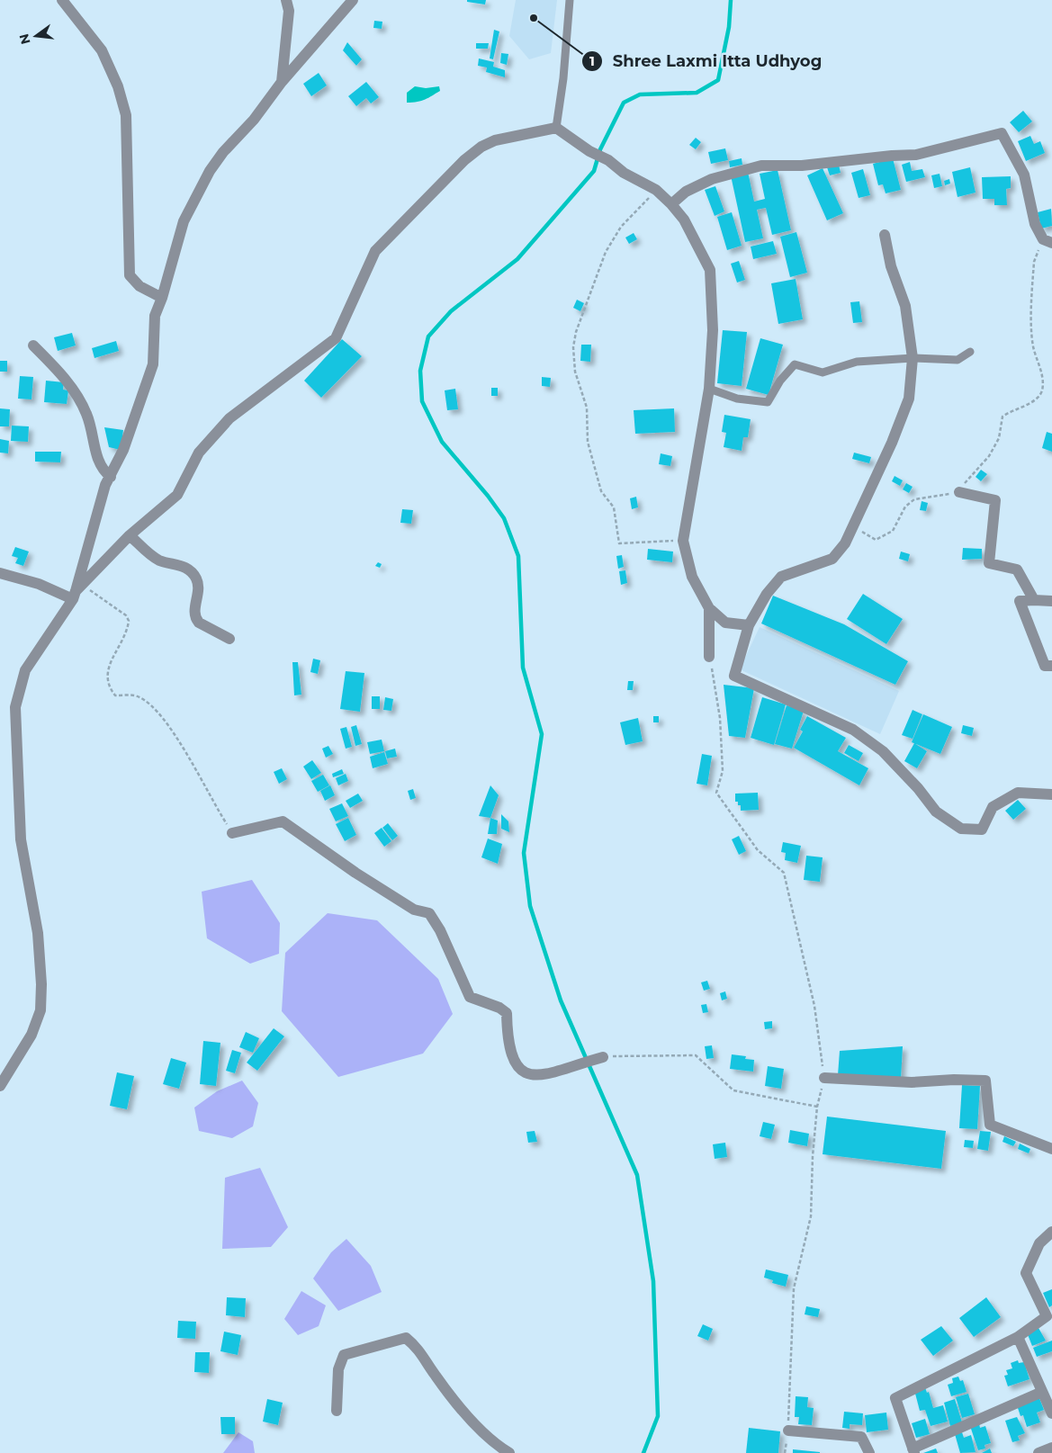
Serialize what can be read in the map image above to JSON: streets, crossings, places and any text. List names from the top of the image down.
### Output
{
  "places": ["Shree Laxmi Itta Udhyog"],
  "north": "left"
}
